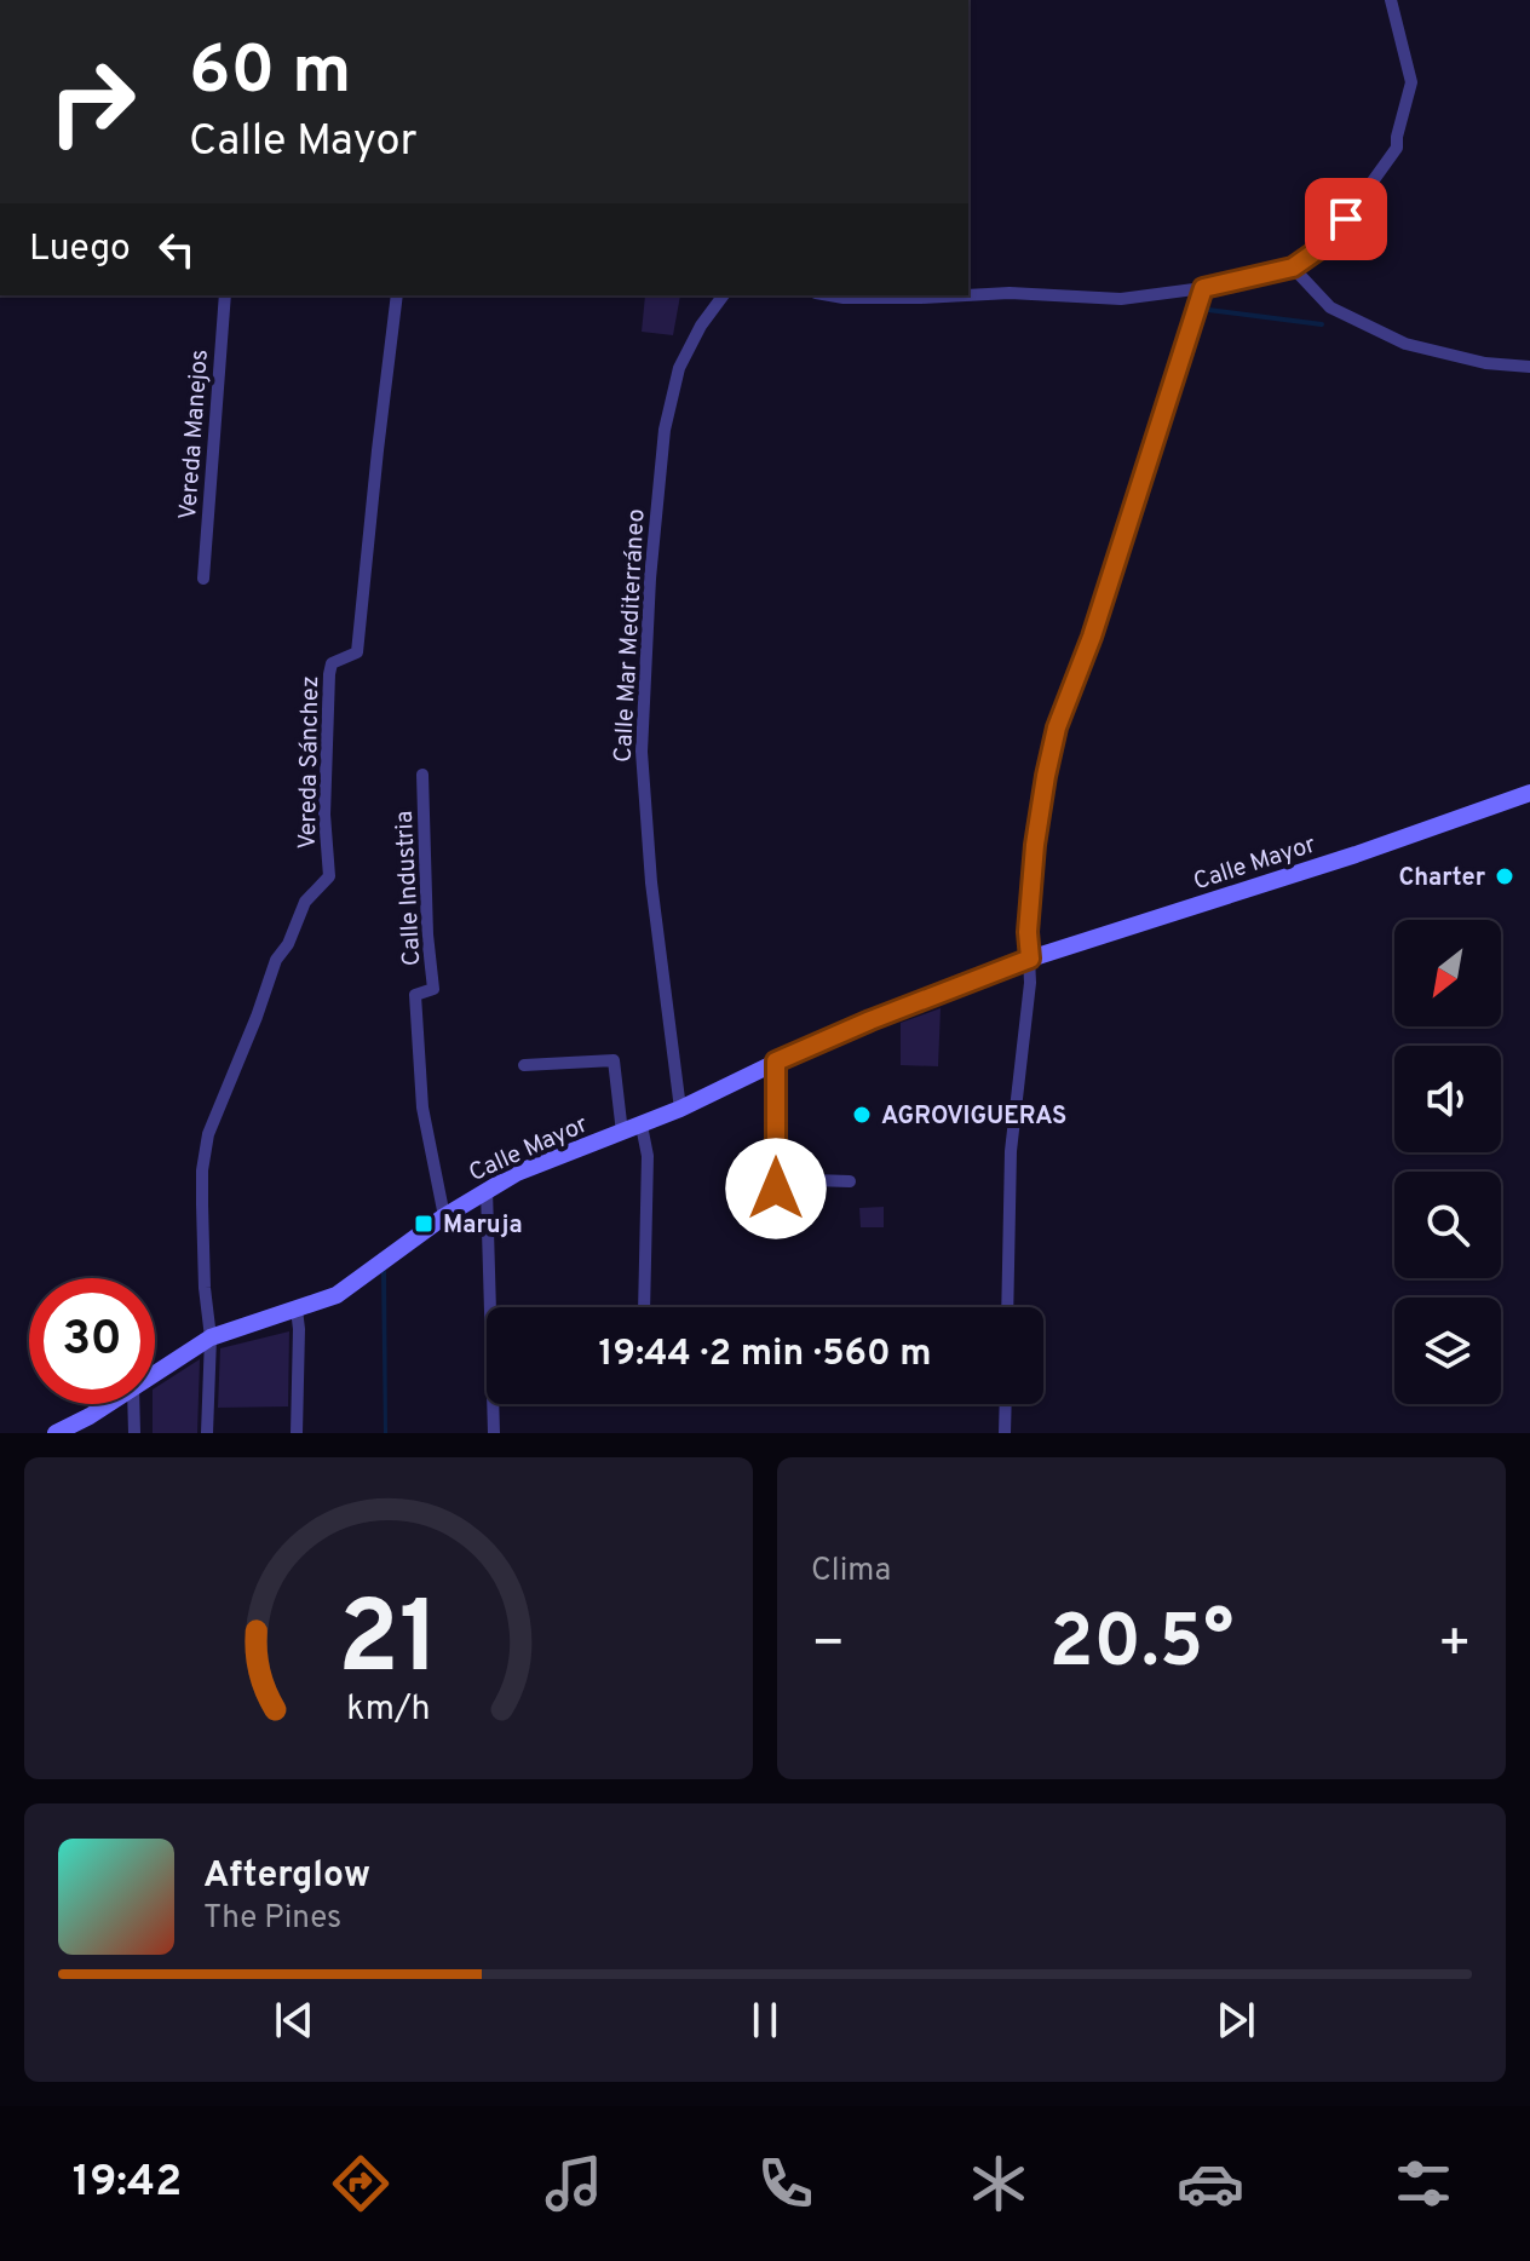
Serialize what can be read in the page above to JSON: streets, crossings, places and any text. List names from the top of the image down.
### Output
{
  "streets": {
    "main road": ["Calle Mayor"],
    "street": [
      "Vereda Manejos",
      "Calle Mar Mediterráneo",
      "Vereda Sánchez",
      "Calle Industria"
    ]
  },
  "crossings": [
    ["Calle Mar Mediterráneo", "Calle Mayor"],
    ["Vereda Sánchez", "Calle Mayor"],
    ["Calle Mayor", "Calle Industria"]
  ],
  "places": {
    "other": ["Charter", "AGROVIGUERAS"],
    "transit": ["Maruja"]
  },
  "north": "bottom left",
  "page": {
    "turn": ["60 m", "Calle Mayor"],
    "then": "Luego",
    "limit": "30",
    "trip": "19:44 · 2 min · 560 m",
    "tile": "Clima",
    "heat": ["−", "20.5°", "+"],
    "song": ["Afterglow", "The Pines"],
    "tabs": "19:42",
    "gauge": ["21", "km/h"]
  }
}
